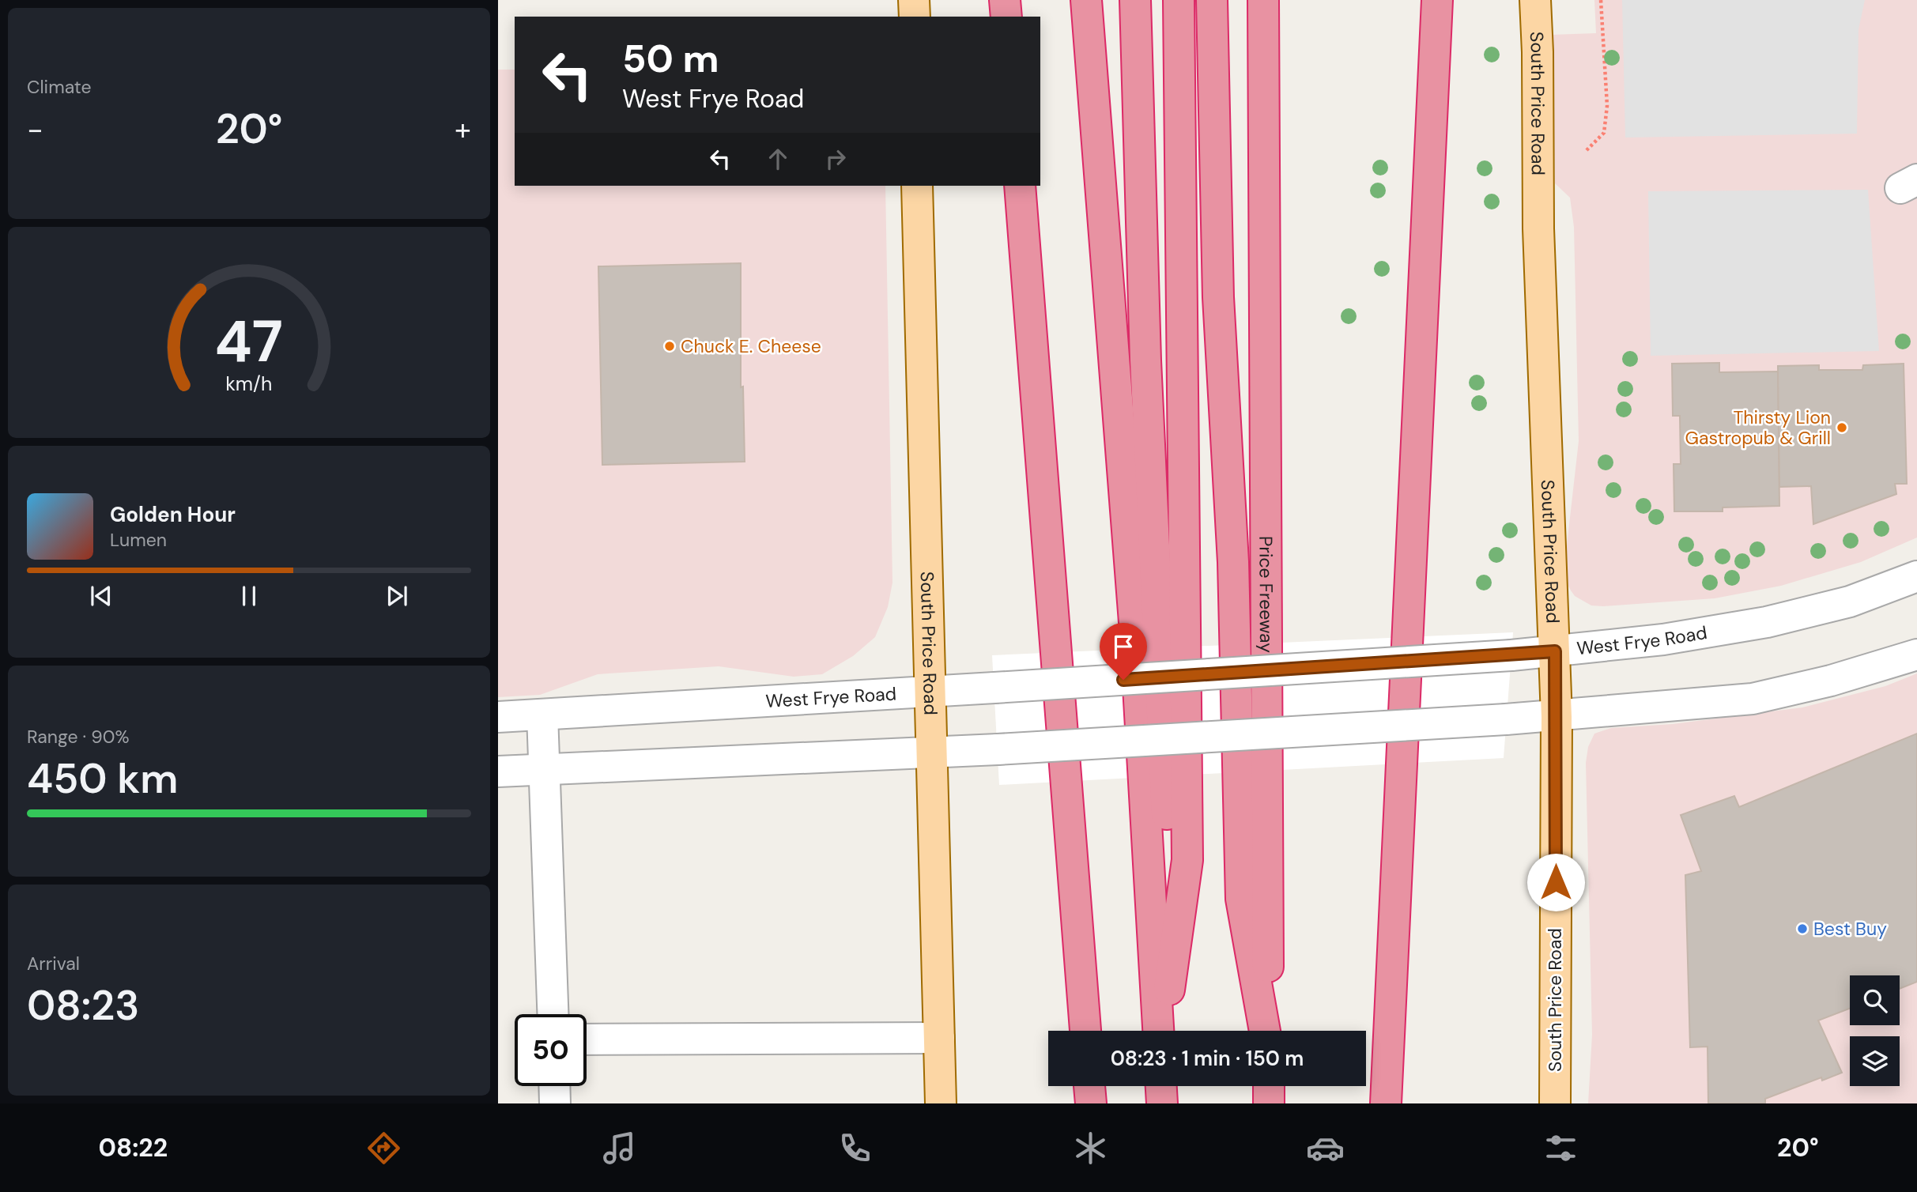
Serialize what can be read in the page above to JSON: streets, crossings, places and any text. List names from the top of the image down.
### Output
{
  "streets": {
    "highway": ["Price Freeway"],
    "main road": ["South Price Road"],
    "street": ["West Frye Road"]
  },
  "crossings": [
    ["South Price Road", "West Frye Road"]
  ],
  "places": ["Chuck E. Cheese", "Thirsty Lion Gastropub & Grill", "Best Buy"],
  "page": {
    "tile": [
      "Climate",
      ["Range · 90%", "450 km"],
      ["Arrival", "08:23"]
    ],
    "turn": ["50 m", "West Frye Road"],
    "heat": ["−", "20°", "+"],
    "song": ["Golden Hour", "Lumen"],
    "limit": "50",
    "trip": "08:23 · 1 min · 150 m",
    "tabs": ["08:22", "20°"],
    "gauge": ["47", "km/h"]
  }
}
